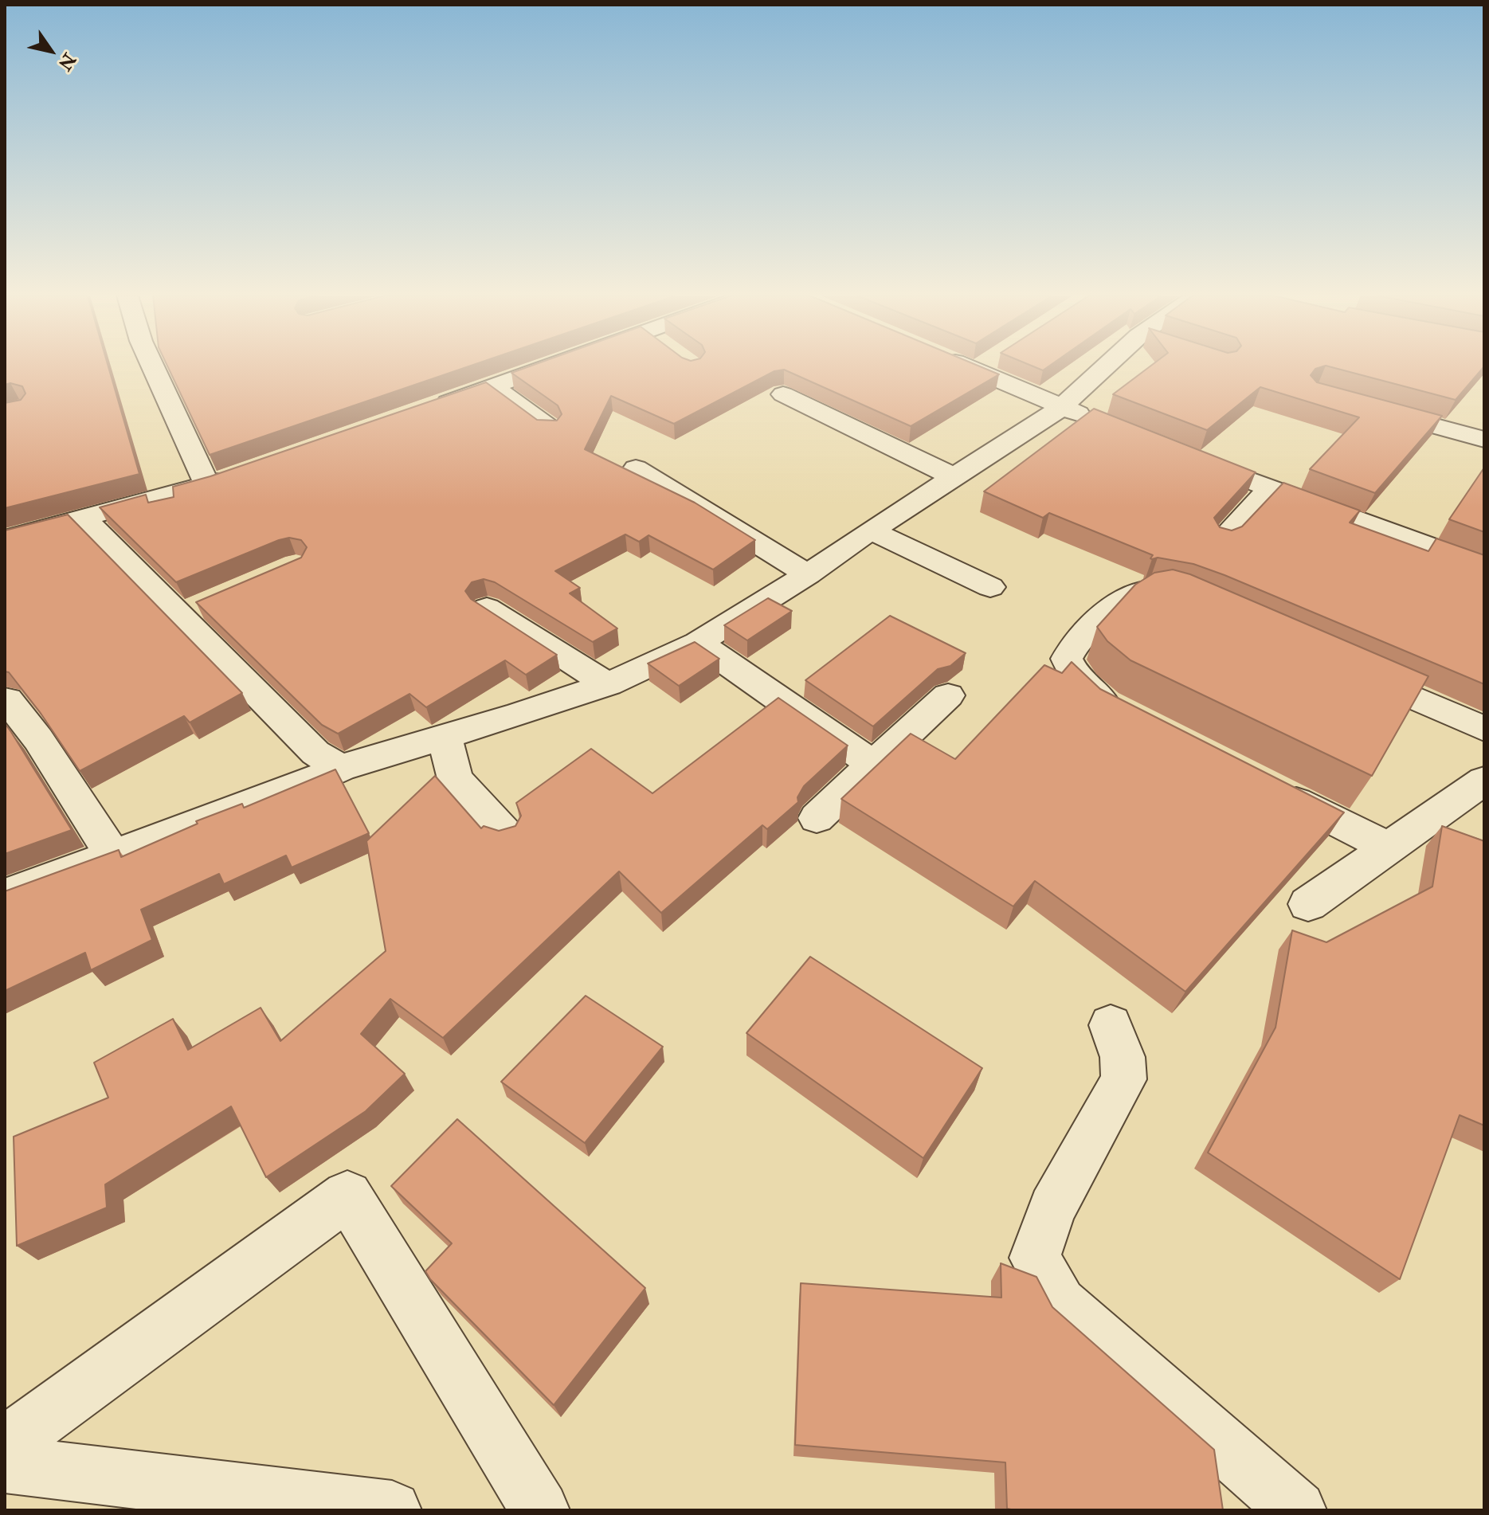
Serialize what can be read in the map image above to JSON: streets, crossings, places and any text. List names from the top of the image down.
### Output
{
  "north": "bottom right"
}
